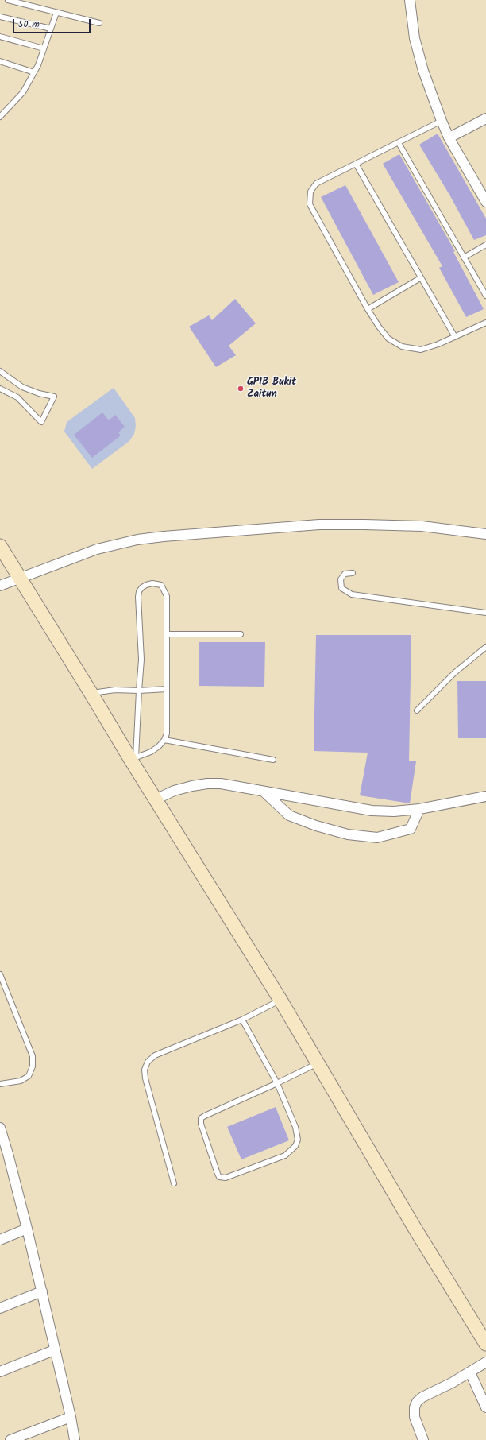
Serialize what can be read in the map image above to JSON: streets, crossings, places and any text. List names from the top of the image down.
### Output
{
  "places": ["GPIB Bukit Zaitun"],
  "scale_bar": "50 m"
}
